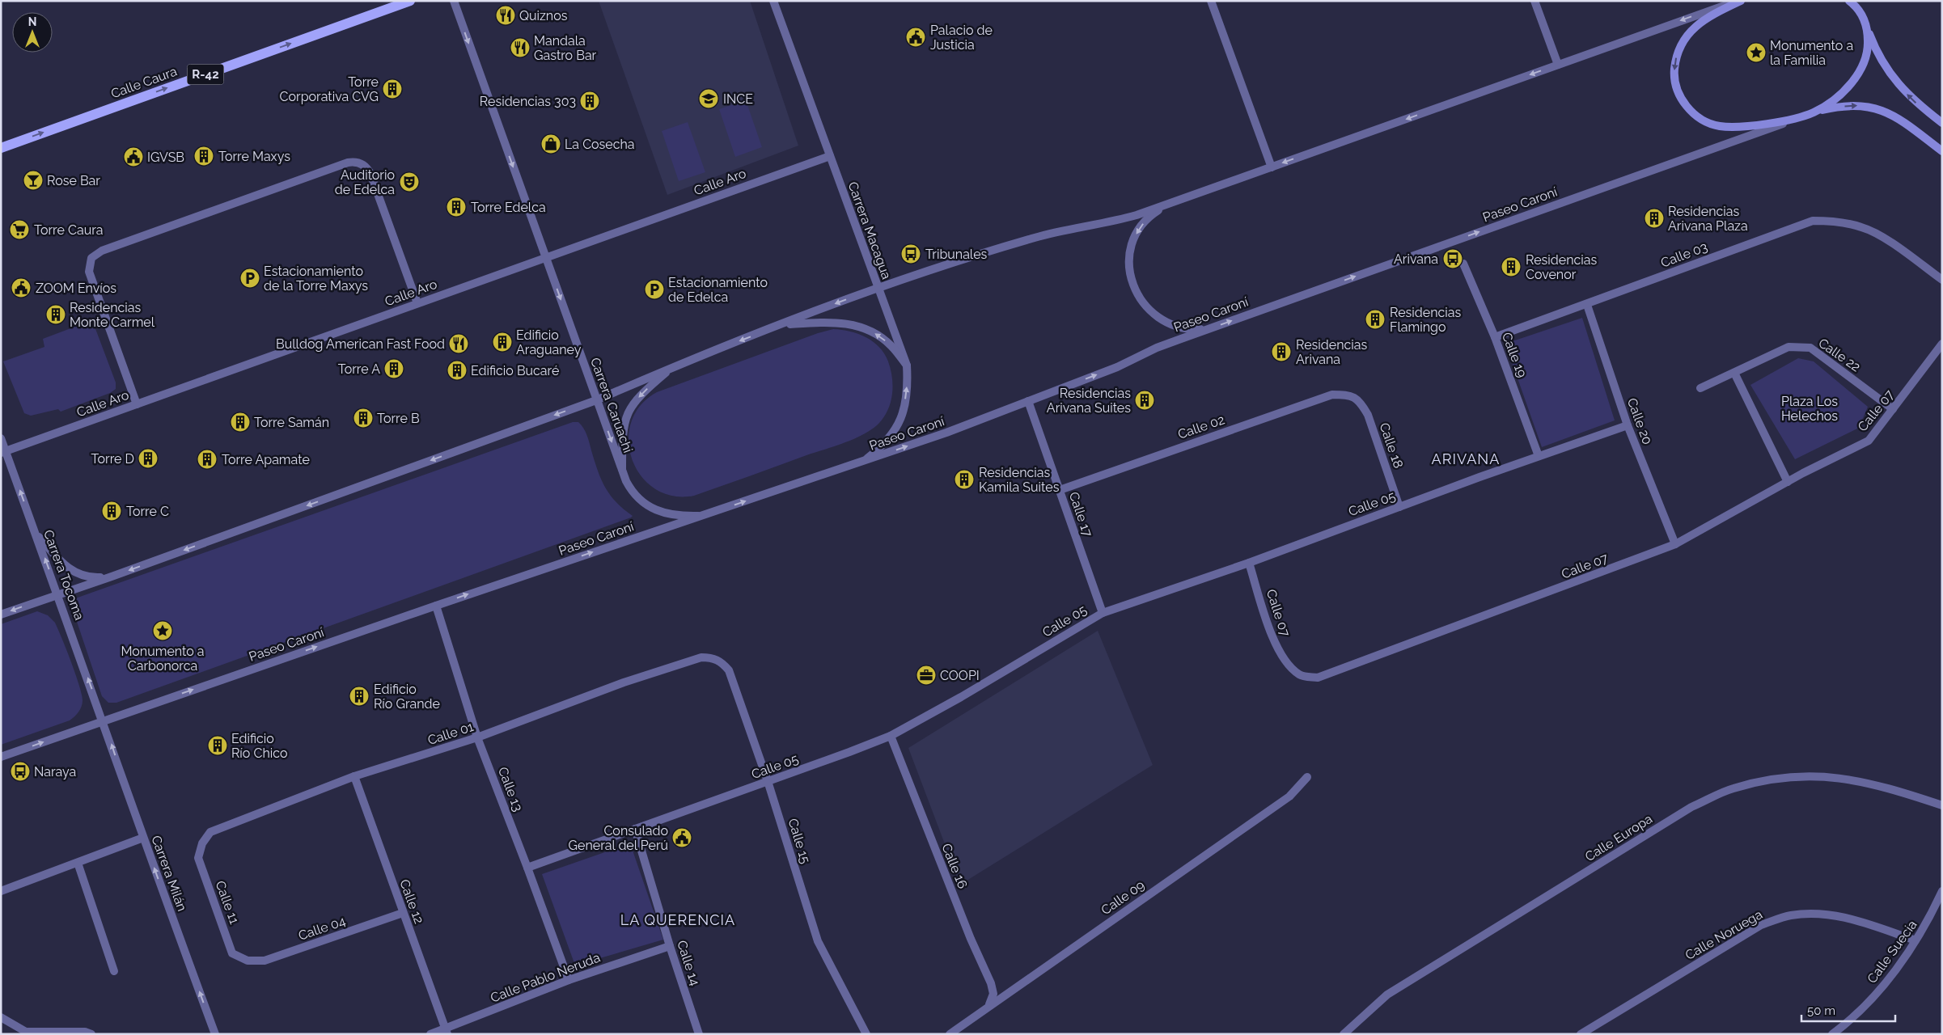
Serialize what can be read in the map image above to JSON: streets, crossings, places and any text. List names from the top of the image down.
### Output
{
  "streets": {
    "main road": ["R-42", "Calle Caura", "Paseo Caroní"],
    "street": [
      "Calle Aro",
      "Carrera Macagua",
      "Calle 03",
      "Calle 19",
      "Calle 22",
      "Carrera Caruachi",
      "Calle 07",
      "Calle 20",
      "Calle 02",
      "Calle 18",
      "Calle 05",
      "Calle 17",
      "Carrera Tocoma",
      "Calle 01",
      "Calle 13",
      "Calle Europa",
      "Calle 15",
      "Calle 16",
      "Carrera Milán",
      "Calle 09",
      "Calle 12",
      "Calle 11",
      "Calle 04",
      "Calle Noruega",
      "Calle Suecia",
      "Calle 14",
      "Calle Pablo Neruda"
    ]
  },
  "crossings": [
    ["Calle Aro", "Carrera Macagua"],
    ["Calle Aro", "Carrera Caruachi"],
    ["Calle Aro", "Carrera Tocoma"],
    ["Paseo Caroní", "Carrera Macagua"],
    ["Paseo Caroní", "Carrera Caruachi"],
    ["Paseo Caroní", "Calle 17"],
    ["Paseo Caroní", "Carrera Tocoma"],
    ["Paseo Caroní", "Calle 13"],
    ["Paseo Caroní", "Carrera Milán"],
    ["Calle 03", "Calle 19"],
    ["Calle 03", "Calle 20"],
    ["Calle 19", "Calle 05"],
    ["Calle 22", "Calle 07"],
    ["Calle 07", "Calle 20"],
    ["Calle 07", "Calle 05"],
    ["Calle 20", "Calle 05"],
    ["Calle 02", "Calle 18"],
    ["Calle 02", "Calle 17"],
    ["Calle 18", "Calle 05"],
    ["Calle 05", "Calle 17"],
    ["Calle 05", "Calle 13"],
    ["Calle 05", "Calle 15"],
    ["Calle 05", "Calle 16"],
    ["Calle 05", "Calle 14"],
    ["Carrera Tocoma", "Carrera Milán"],
    ["Calle 01", "Calle 13"],
    ["Calle 01", "Calle 15"],
    ["Calle 01", "Calle 12"],
    ["Calle 01", "Calle 11"],
    ["Calle 13", "Calle Pablo Neruda"],
    ["Calle 16", "Calle 09"],
    ["Calle 12", "Calle 04"],
    ["Calle 12", "Calle Pablo Neruda"],
    ["Calle 11", "Calle 04"],
    ["Calle Noruega", "Calle Suecia"],
    ["Calle 14", "Calle Pablo Neruda"]
  ],
  "one_way": [
    "Calle Caura",
    "Paseo Caroní",
    "Carrera Caruachi",
    "Carrera Tocoma"
  ],
  "districts": ["ARIVANA", "LA QUERENCIA"],
  "parks": ["Plaza Los Helechos"],
  "places": {
    "restaurant": ["Quiznos", "Mandala Gastro Bar", "Bulldog American Fast Food"],
    "public building": [
      "Palacio de Justicia",
      "IGVSB",
      "ZOOM Envíos",
      "Consulado General del Perú"
    ],
    "place": ["Monumento a la Familia", "Monumento a Carbonorca"],
    "building": [
      "Torre Corporativa CVG",
      "Residencias 303",
      "Torre Maxys",
      "Torre Edelca",
      "Residencias Arivana Plaza",
      "Residencias Covenor",
      "Residencias Monte Carmel",
      "Residencias Flamingo",
      "Edificio Araguaney",
      "Residencias Arivana",
      "Torre A",
      "Edificio Bucaré",
      "Residencias Arivana Suites",
      "Torre B",
      "Torre Samán",
      "Torre D",
      "Torre Apamate",
      "Residencias Kamila Suites",
      "Torre C",
      "Edificio Río Grande",
      "Edificio Río Chico"
    ],
    "school or university": ["INCE"],
    "shop": ["La Cosecha"],
    "bar": ["Rose Bar"],
    "theatre": ["Auditorio de Edelca"],
    "supermarket": ["Torre Caura"],
    "bus stop": ["Tribunales", "Arivana", "Naraya"],
    "parking": ["Estacionamiento de la Torre Maxys", "Estacionamiento de Edelca"],
    "office": ["COOPI"]
  },
  "scale_bar": "50 m",
  "north": "top"
}
